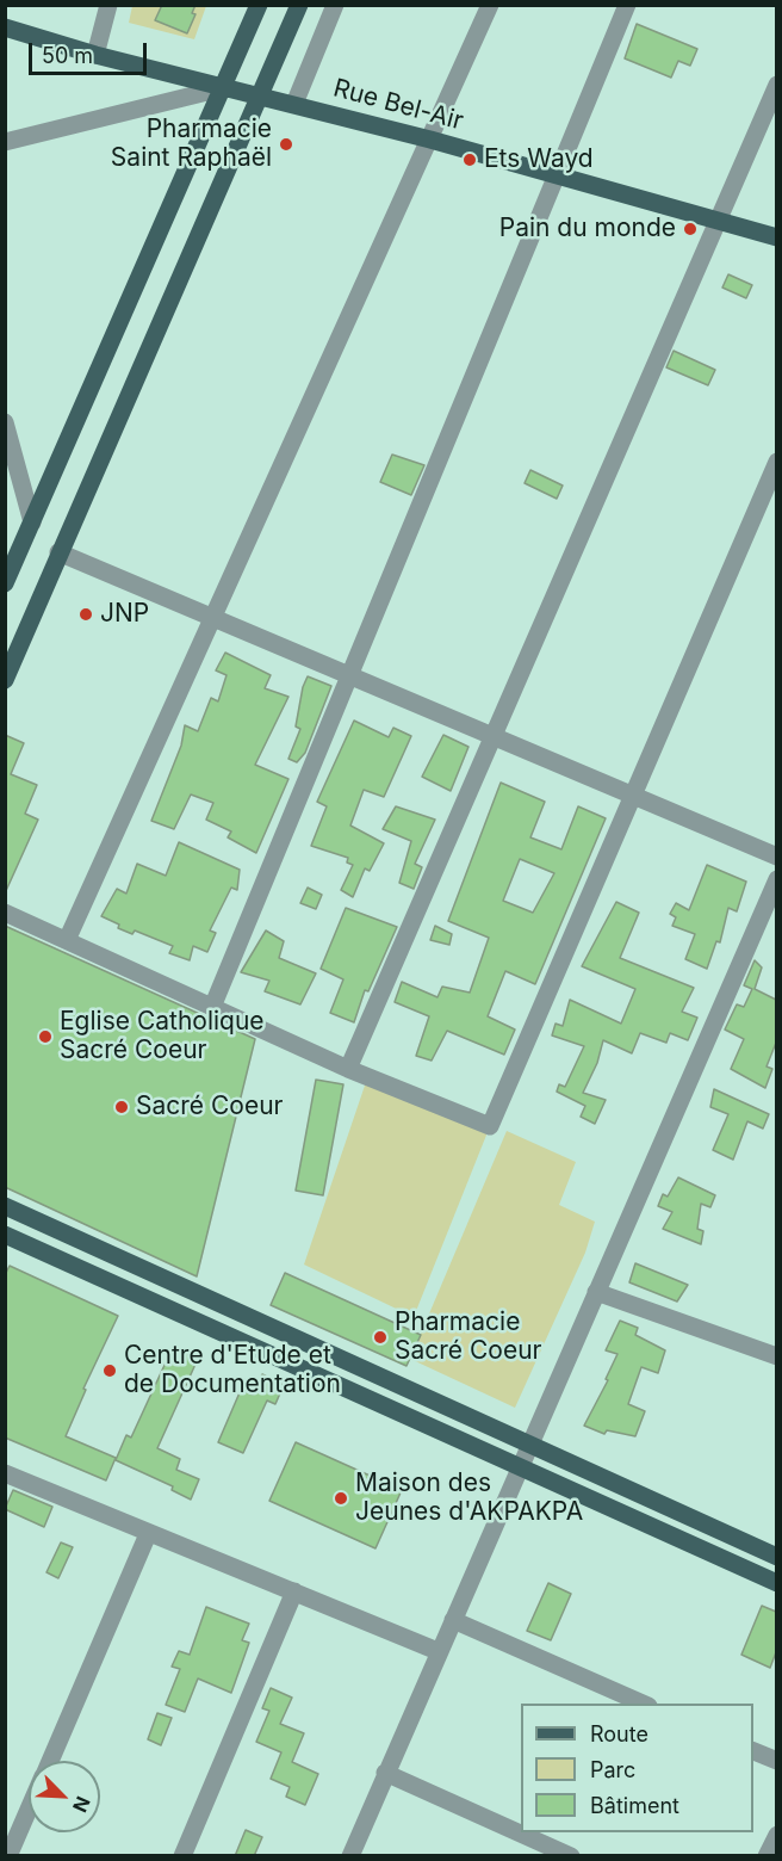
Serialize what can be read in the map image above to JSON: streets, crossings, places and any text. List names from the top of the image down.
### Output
{
  "streets": {
    "main road": ["Rue Bel-Air"]
  },
  "places": [
    "Pharmacie Saint Raphaël",
    "Ets Wayd",
    "Pain du monde",
    "JNP",
    "Eglise Catholique Sacré Coeur",
    "Sacré Coeur",
    "Pharmacie Sacré Coeur",
    "Centre d'Etude et de Documentation",
    "Maison des Jeunes d'AKPAKPA"
  ],
  "legend": ["Route", "Parc", "Bâtiment"],
  "scale_bar": "50 m",
  "north": "bottom right"
}
